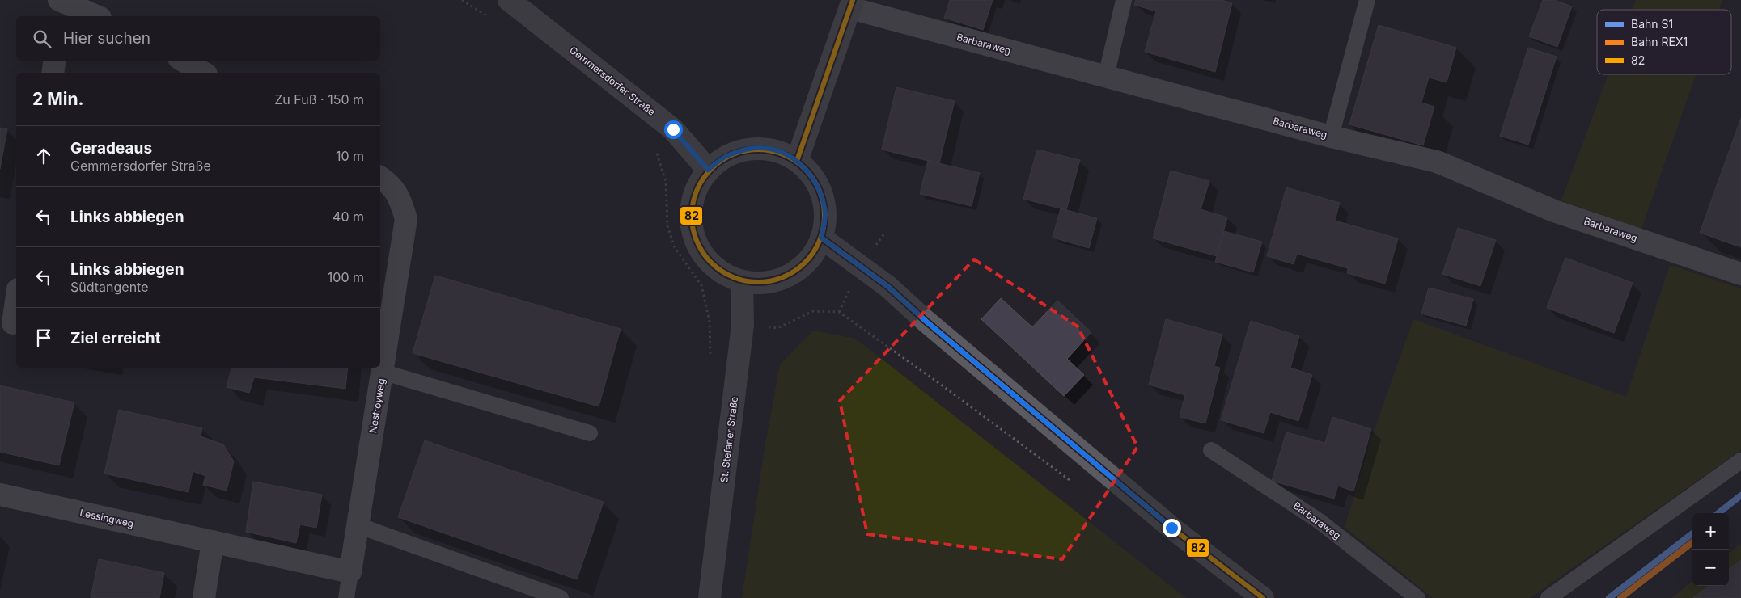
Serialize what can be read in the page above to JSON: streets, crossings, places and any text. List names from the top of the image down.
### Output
{
  "streets": {
    "main road": ["Gemmersdorfer Straße", "St. Stefaner Straße"],
    "street": ["Barbaraweg", "Nestroyweg", "Lessingweg"]
  },
  "crossings": [
    ["Gemmersdorfer Straße", "St. Stefaner Straße"],
    ["Nestroyweg", "Lessingweg"]
  ],
  "lines": ["transit line 82", "rail line S1", "rail line REX1"],
  "legend": ["Bahn S1", "Bahn REX1", "82"],
  "page": {
    "search": "Hier suchen",
    "heading": ["2 Min.", "Zu Fuß · 150 m"],
    "list": [
      ["Geradeaus", "Gemmersdorfer Straße", "10 m"],
      ["Links abbiegen", "40 m"],
      ["Links abbiegen", "Südtangente", "100 m"],
      "Ziel erreicht"
    ],
    "map_buttons": ["+", "−"]
  }
}
